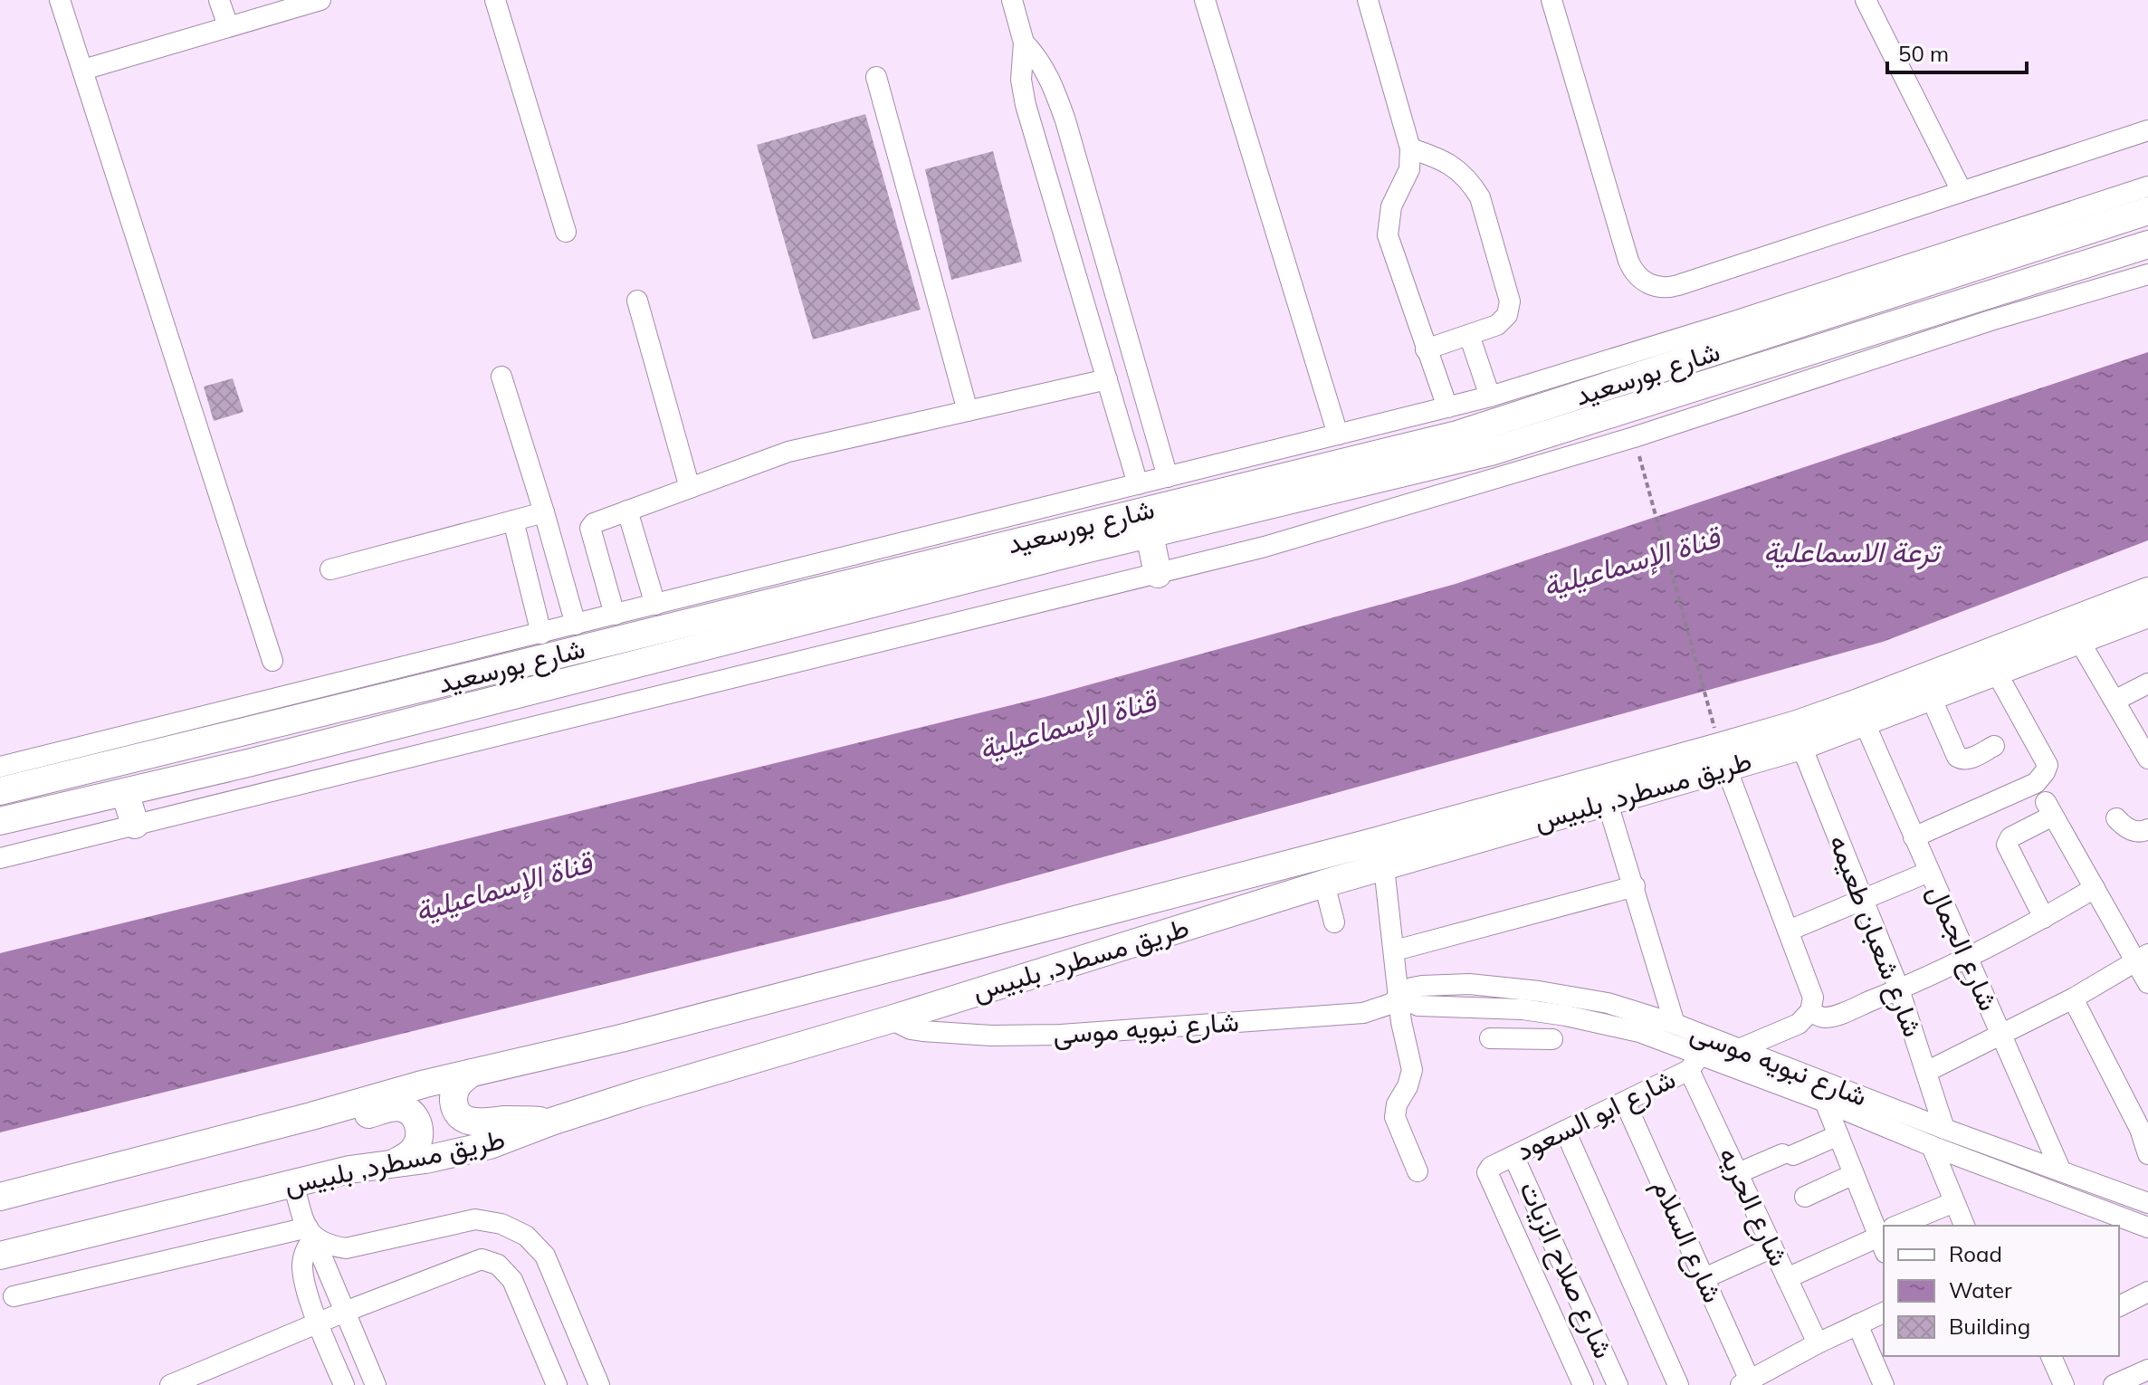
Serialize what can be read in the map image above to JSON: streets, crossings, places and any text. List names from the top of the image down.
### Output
{
  "streets": {
    "main road": ["شارع بورسعيد", "طريق مسطرد, بلبيس"],
    "street": [
      "شارع شعبان طعيمه",
      "شارع الجمال",
      "شارع نبويه موسى",
      "شارع ابو السعود",
      "شارع الحريه",
      "شارع السلام",
      "شارع صلاح الزيات"
    ]
  },
  "crossings": [
    ["طريق مسطرد, بلبيس", "شارع شعبان طعيمه"],
    ["طريق مسطرد, بلبيس", "شارع الجمال"],
    ["طريق مسطرد, بلبيس", "شارع نبويه موسى"],
    ["شارع شعبان طعيمه", "شارع نبويه موسى"],
    ["شارع الجمال", "شارع نبويه موسى"],
    ["شارع نبويه موسى", "شارع ابو السعود"],
    ["شارع نبويه موسى", "شارع الحريه"],
    ["شارع ابو السعود", "شارع الحريه"],
    ["شارع ابو السعود", "شارع السلام"],
    ["شارع ابو السعود", "شارع صلاح الزيات"]
  ],
  "water": ["ترعة الاسماعلية", "قناة الإسماعيلية"],
  "legend": ["Road", "Water", "Building"],
  "scale_bar": "50 m"
}
